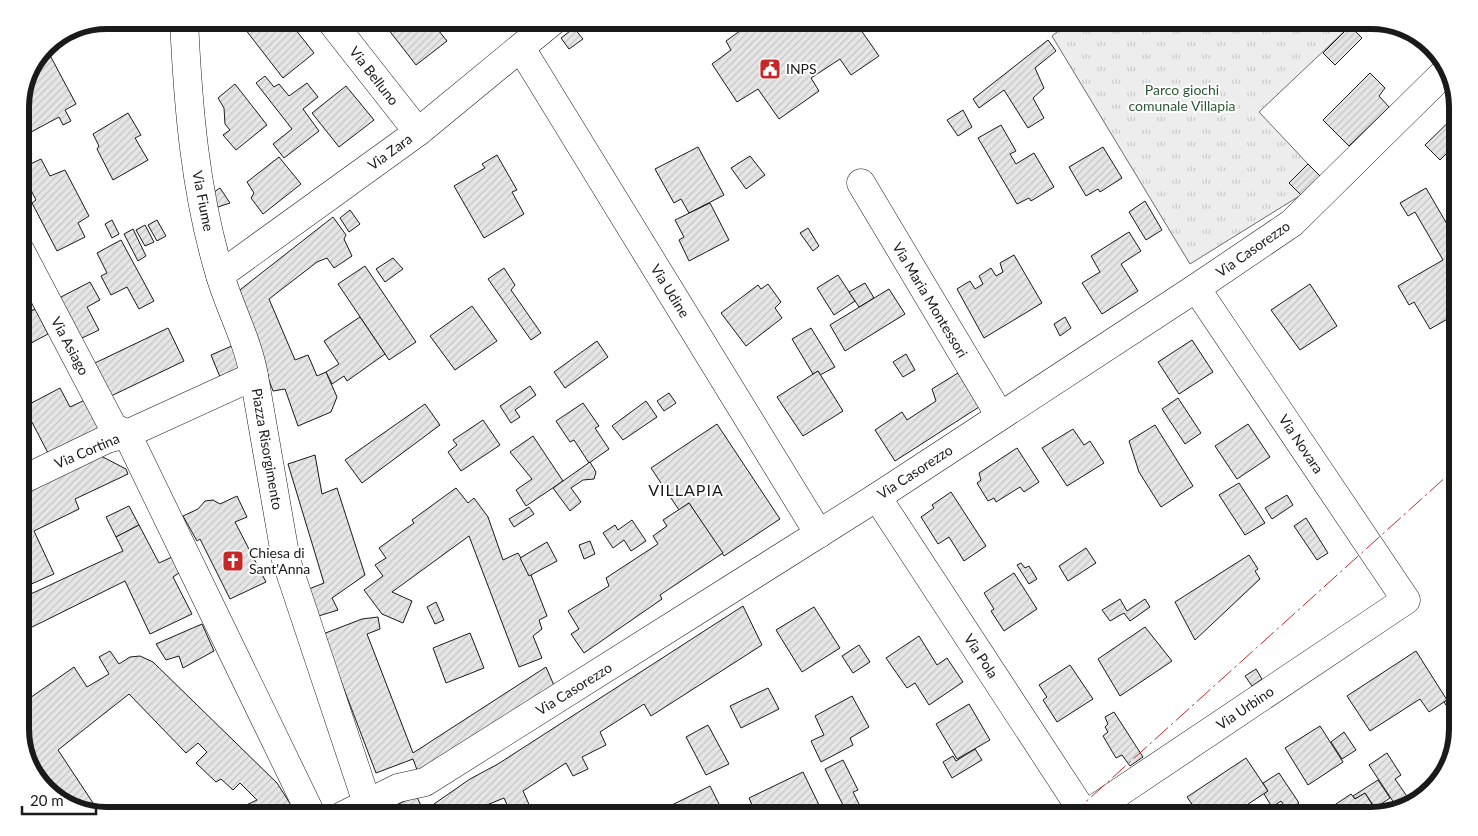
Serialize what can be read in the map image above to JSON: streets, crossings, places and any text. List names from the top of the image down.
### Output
{
  "streets": {
    "street": [
      "Via Belluno",
      "Via Zara",
      "Via Fiume",
      "Via Casorezzo",
      "Via Udine",
      "Via Maria Montessori",
      "Via Asiago",
      "Via Novara",
      "Piazza Risorgimento",
      "Via Cortina",
      "Via Pola",
      "Via Urbino"
    ]
  },
  "crossings": [
    ["Via Belluno", "Via Zara"],
    ["Via Zara", "Via Fiume"],
    ["Via Zara", "Via Udine"],
    ["Via Fiume", "Piazza Risorgimento"],
    ["Via Casorezzo", "Via Udine"],
    ["Via Casorezzo", "Via Maria Montessori"],
    ["Via Casorezzo", "Via Novara"],
    ["Via Casorezzo", "Piazza Risorgimento"],
    ["Via Casorezzo", "Via Pola"],
    ["Via Asiago", "Piazza Risorgimento"],
    ["Via Asiago", "Via Cortina"],
    ["Via Novara", "Via Urbino"],
    ["Piazza Risorgimento", "Via Cortina"]
  ],
  "districts": ["VILLAPIA"],
  "parks": ["Parco giochi comunale Villapia"],
  "places": {
    "public building": ["INPS"],
    "church": ["Chiesa di Sant'Anna"]
  },
  "scale_bar": "20 m"
}
